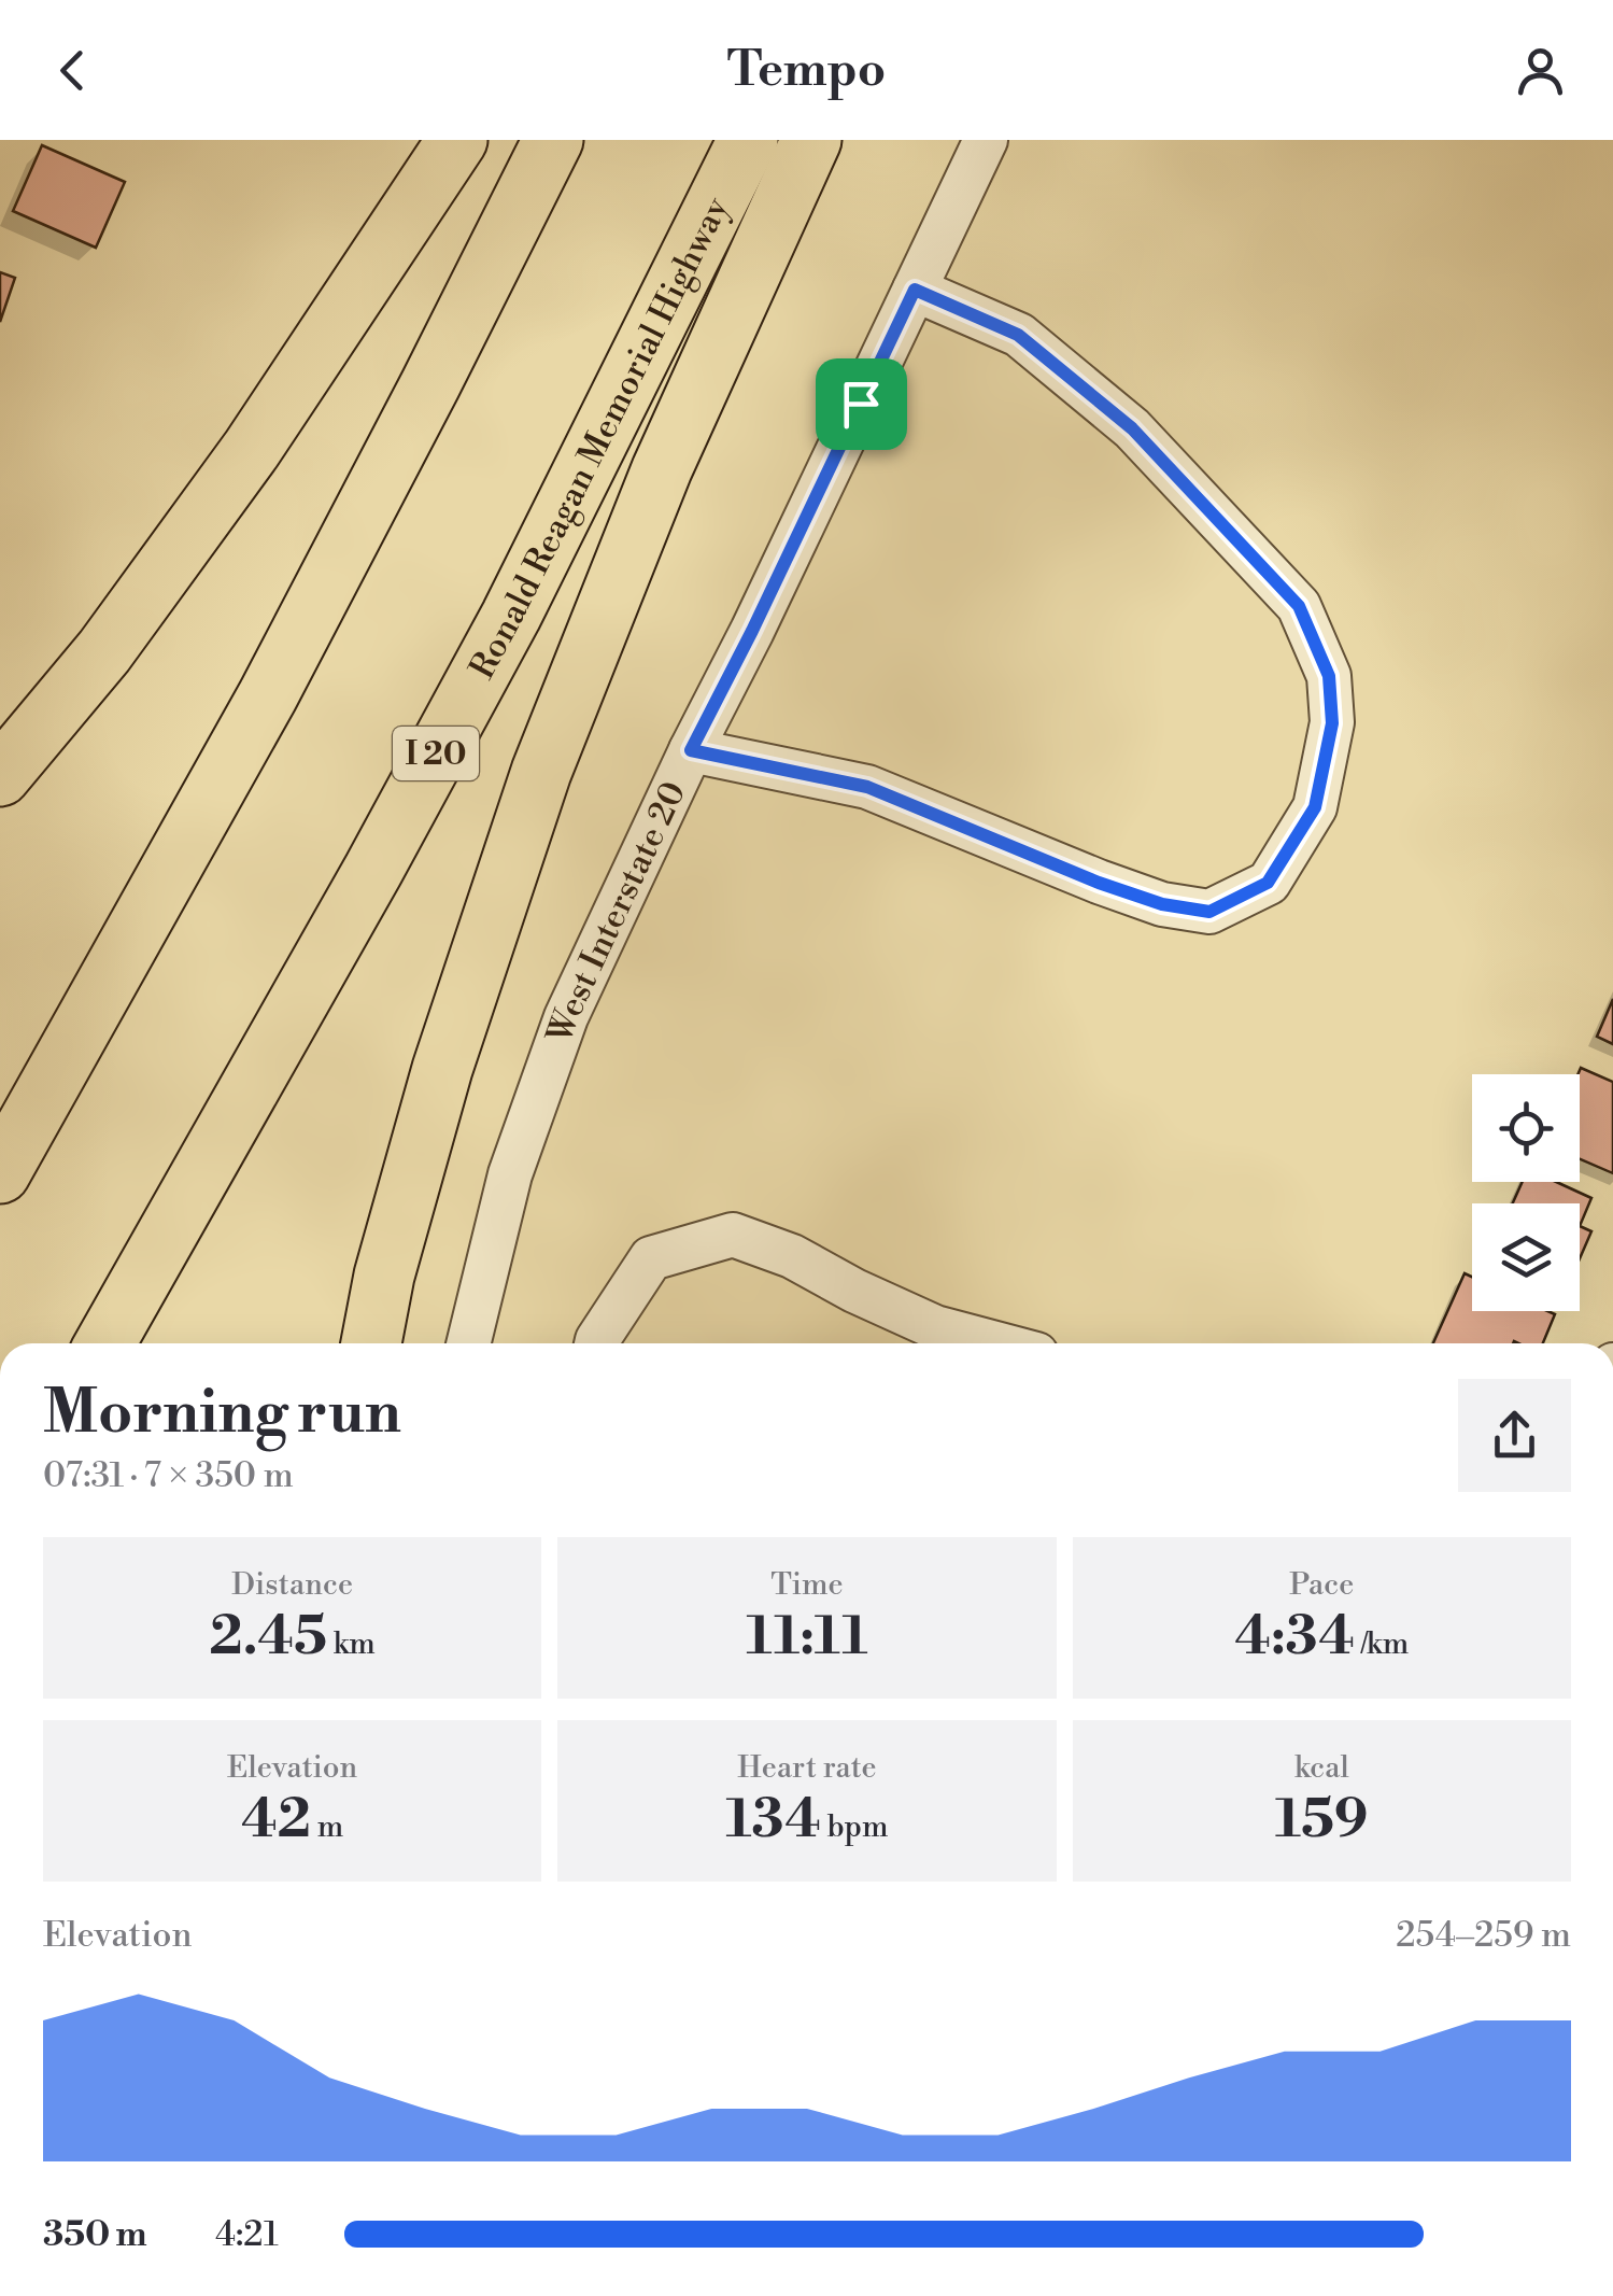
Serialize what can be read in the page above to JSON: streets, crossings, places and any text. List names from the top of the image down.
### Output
{
  "streets": {
    "highway": ["Ronald Reagan Memorial Highway", "I 20"],
    "street": ["West Interstate 20"]
  },
  "page": {
    "header": "Tempo",
    "heading": ["Morning run", "07:31 · 7 × 350 m"],
    "stats": [
      ["Distance", "2.45 km"],
      ["Time", "11:11"],
      ["Pace", "4:34 /km"],
      ["Elevation", "42 m"],
      ["Heart rate", "134 bpm"],
      ["kcal", "159"]
    ],
    "chart": ["Elevation", "254–259 m"],
    "list": [
      {
        "name": "350 m",
        "note": "4:21"
      }
    ]
  }
}
